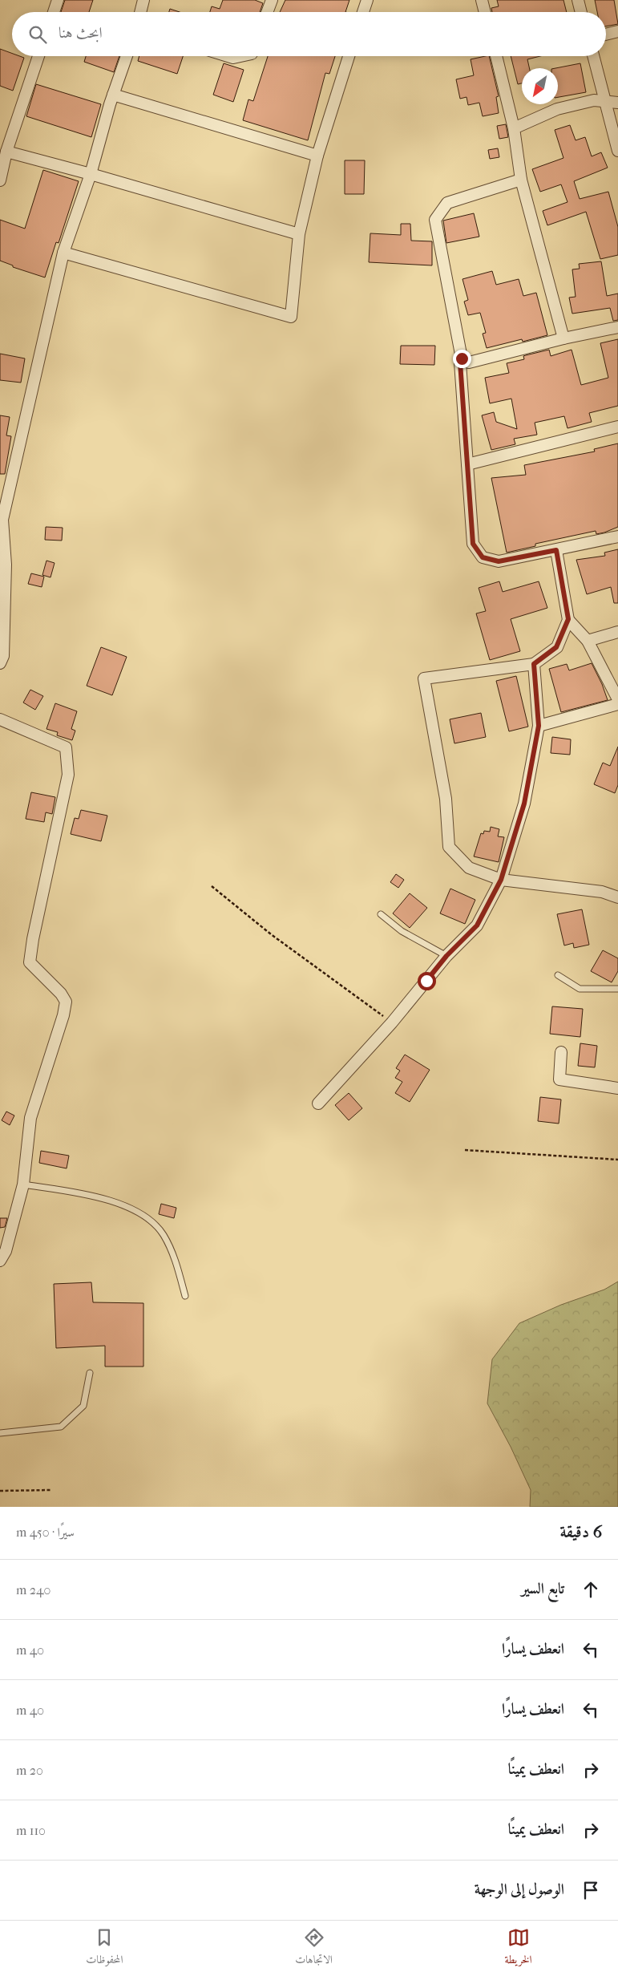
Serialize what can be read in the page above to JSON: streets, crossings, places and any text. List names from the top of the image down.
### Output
{
  "north": "bottom left",
  "page": {
    "search": "ابحث هنا",
    "heading": ["6 دقيقة", "سيرًا · 450 m"],
    "list": [
      ["تابع السير", "240 m"],
      ["انعطف يسارًا", "40 m"],
      ["انعطف يسارًا", "40 m"],
      ["انعطف يمينًا", "20 m"],
      ["انعطف يمينًا", "110 m"],
      "الوصول إلى الوجهة"
    ],
    "nav": ["الخريطة", "الاتجاهات", "المحفوظات"]
  }
}
